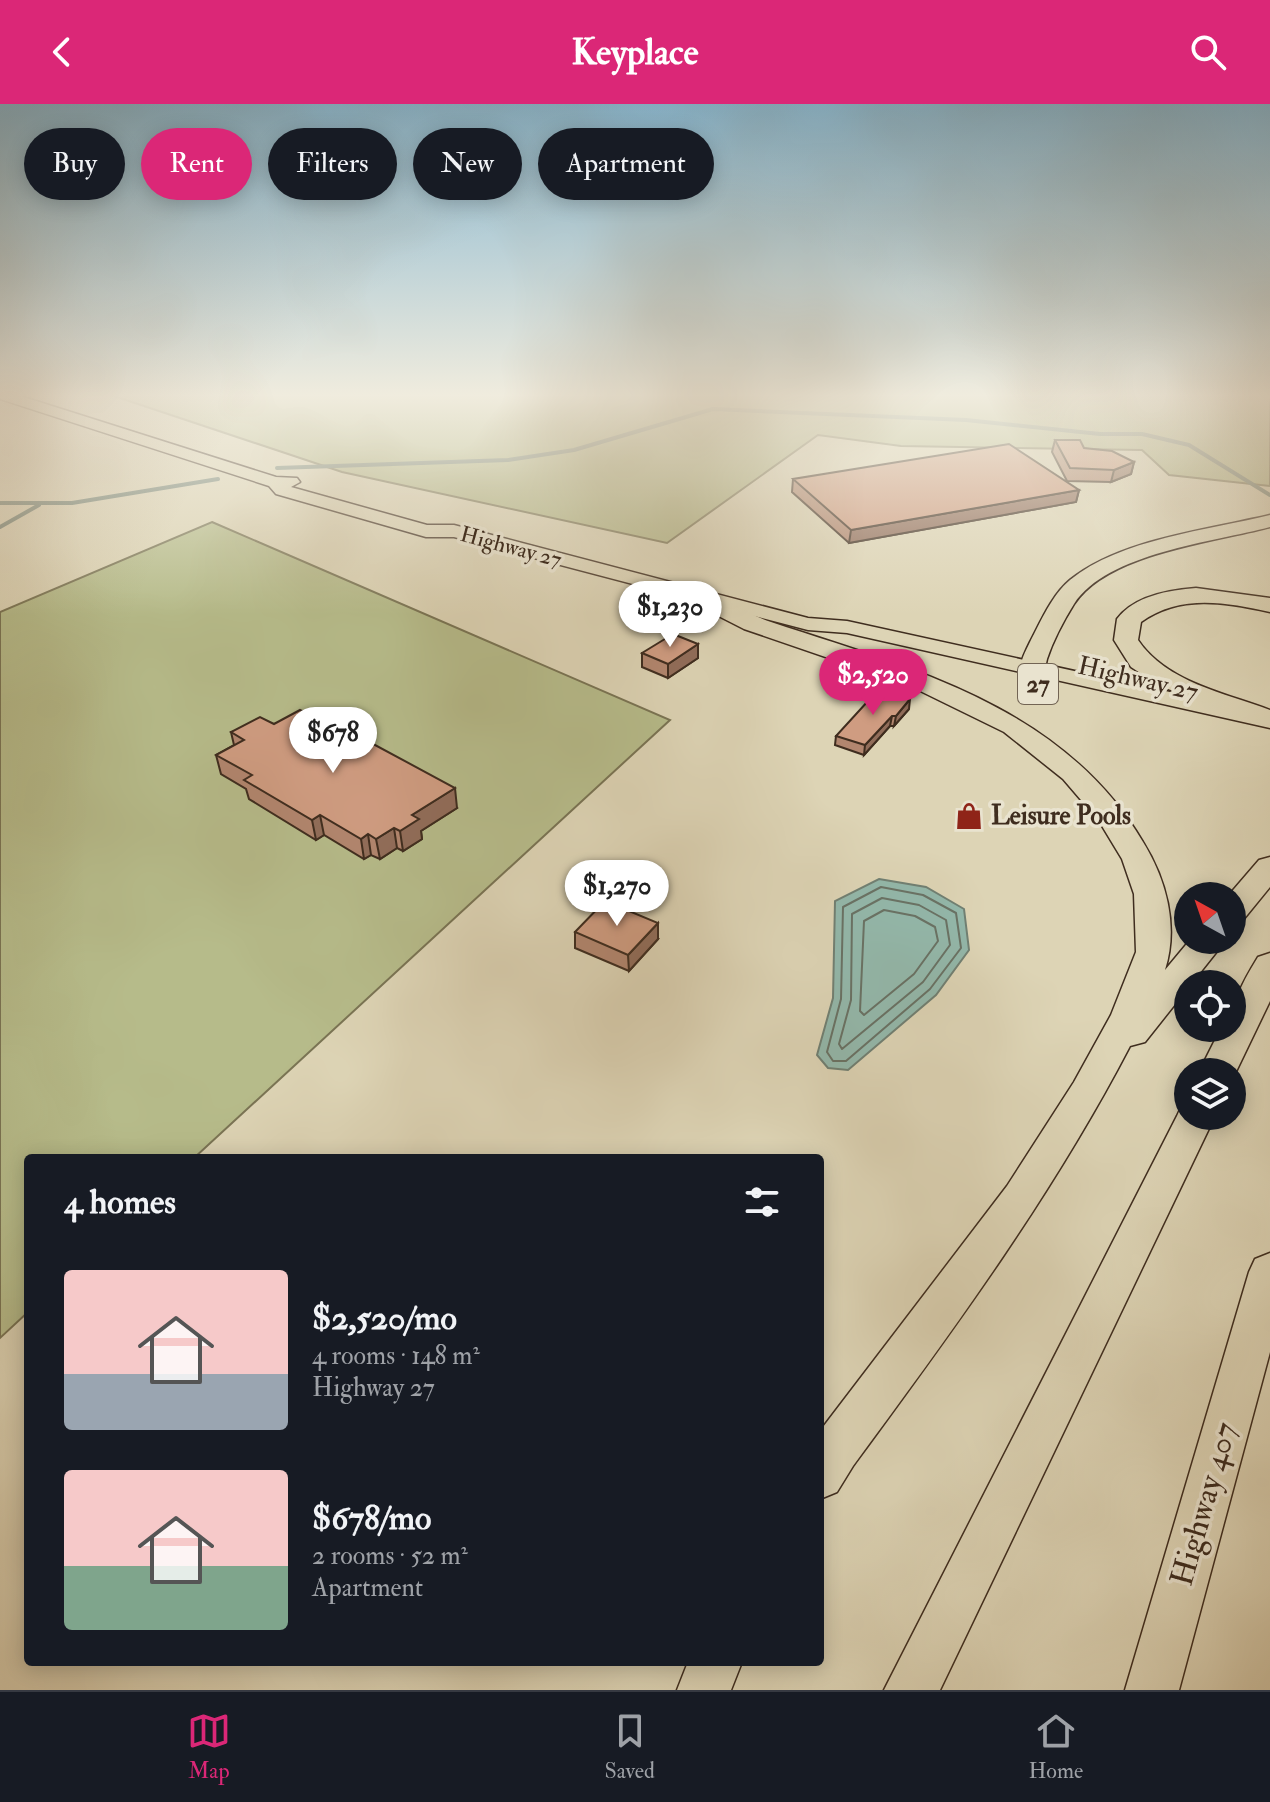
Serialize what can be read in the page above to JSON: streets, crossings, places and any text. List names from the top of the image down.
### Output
{
  "streets": {
    "highway": ["Highway 407"],
    "main road": ["Highway 27", "27"]
  },
  "places": {
    "shop": ["Leisure Pools"]
  },
  "north": "top left",
  "page": {
    "header": "Keyplace",
    "chip": [
      "Buy",
      "Rent",
      "Filters",
      "New",
      "Apartment"
    ],
    "price": [
      "$1,230",
      "$2,520",
      "$678",
      "$1,270"
    ],
    "heading": "4 homes",
    "list": [
      {
        "name": "$2,520/mo",
        "note": "4 rooms · 148 m² · Highway 27"
      },
      {
        "name": "$678/mo",
        "note": "2 rooms · 52 m² · Apartment"
      }
    ],
    "tabs": ["Map", "Saved", "Home"]
  }
}
